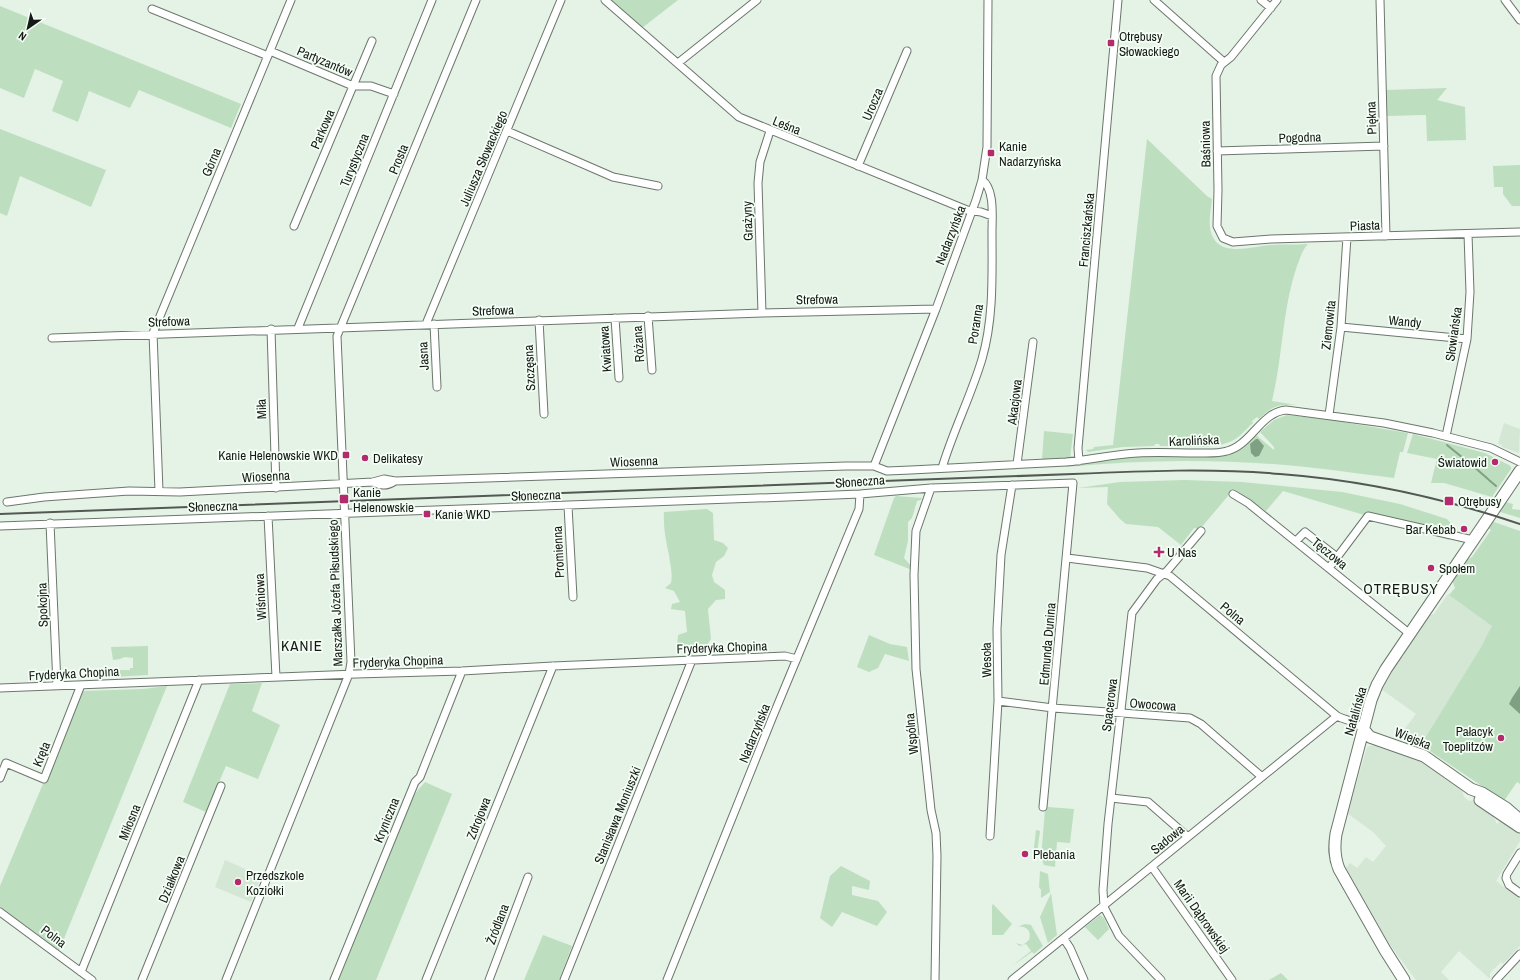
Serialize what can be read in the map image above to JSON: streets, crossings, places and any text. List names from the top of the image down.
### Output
{
  "streets": {
    "main road": ["Natalińska", "Wiejska"],
    "street": [
      "Partyzantów",
      "Urocza",
      "Piękna",
      "Leśna",
      "Parkowa",
      "Pogodna",
      "Baśniowa",
      "Juliusza Słowackiego",
      "Prosta",
      "Turystyczna",
      "Górna",
      "Grażyny",
      "Piasta",
      "Franciszkańska",
      "Nadarzyńska",
      "Strefowa",
      "Wandy",
      "Poranna",
      "Ziemowita",
      "Słowiańska",
      "Różana",
      "Kwiatowa",
      "Jasna",
      "Szczęsna",
      "Akacjowa",
      "Miła",
      "Karolińska",
      "Wiosenna",
      "Słoneczna",
      "Promienna",
      "Tęczowa",
      "Marszałka Józefa Piłsudskiego",
      "Wiśniowa",
      "Spokojna",
      "Polna",
      "Edmunda Dunina",
      "Fryderyka Chopina",
      "Wesoła",
      "Owocowa",
      "Spacerowa",
      "Wspólna",
      "Kręta",
      "Stanisława Moniuszki",
      "Zdrojowa",
      "Kryniczna",
      "Miłosna",
      "Sadowa",
      "Działkowa",
      "Marii Dąbrowskiej",
      "Źródlana"
    ]
  },
  "crossings": [
    ["Partyzantów", "Parkowa"],
    ["Partyzantów", "Turystyczna"],
    ["Partyzantów", "Górna"],
    ["Urocza", "Leśna"],
    ["Piękna", "Pogodna"],
    ["Piękna", "Piasta"],
    ["Leśna", "Grażyny"],
    ["Leśna", "Nadarzyńska"],
    ["Leśna", "Poranna"],
    ["Pogodna", "Baśniowa"],
    ["Baśniowa", "Piasta"],
    ["Juliusza Słowackiego", "Strefowa"],
    ["Juliusza Słowackiego", "Jasna"],
    ["Prosta", "Strefowa"],
    ["Prosta", "Marszałka Józefa Piłsudskiego"],
    ["Turystyczna", "Strefowa"],
    ["Górna", "Strefowa"],
    ["Grażyny", "Strefowa"],
    ["Piasta", "Ziemowita"],
    ["Piasta", "Słowiańska"],
    ["Franciszkańska", "Karolińska"],
    ["Nadarzyńska", "Strefowa"],
    ["Nadarzyńska", "Poranna"],
    ["Nadarzyńska", "Karolińska"],
    ["Nadarzyńska", "Wiosenna"],
    ["Nadarzyńska", "Słoneczna"],
    ["Nadarzyńska", "Fryderyka Chopina"],
    ["Strefowa", "Różana"],
    ["Strefowa", "Kwiatowa"],
    ["Strefowa", "Jasna"],
    ["Strefowa", "Szczęsna"],
    ["Strefowa", "Miła"],
    ["Strefowa", "Marszałka Józefa Piłsudskiego"],
    ["Wandy", "Ziemowita"],
    ["Wandy", "Słowiańska"],
    ["Poranna", "Karolińska"],
    ["Ziemowita", "Karolińska"],
    ["Słowiańska", "Karolińska"],
    ["Akacjowa", "Karolińska"],
    ["Miła", "Wiosenna"],
    ["Karolińska", "Wiosenna"],
    ["Wiosenna", "Marszałka Józefa Piłsudskiego"],
    ["Słoneczna", "Promienna"],
    ["Słoneczna", "Marszałka Józefa Piłsudskiego"],
    ["Słoneczna", "Wiśniowa"],
    ["Słoneczna", "Spokojna"],
    ["Słoneczna", "Edmunda Dunina"],
    ["Słoneczna", "Wesoła"],
    ["Słoneczna", "Wspólna"],
    ["Tęczowa", "Natalińska"],
    ["Marszałka Józefa Piłsudskiego", "Fryderyka Chopina"],
    ["Wiśniowa", "Fryderyka Chopina"],
    ["Spokojna", "Fryderyka Chopina"],
    ["Polna", "Edmunda Dunina"],
    ["Polna", "Spacerowa"],
    ["Polna", "Natalińska"],
    ["Polna", "Wiejska"],
    ["Polna", "Miłosna"],
    ["Polna", "Sadowa"],
    ["Edmunda Dunina", "Owocowa"],
    ["Fryderyka Chopina", "Kręta"],
    ["Fryderyka Chopina", "Stanisława Moniuszki"],
    ["Fryderyka Chopina", "Zdrojowa"],
    ["Fryderyka Chopina", "Kryniczna"],
    ["Fryderyka Chopina", "Miłosna"],
    ["Wesoła", "Owocowa"],
    ["Owocowa", "Spacerowa"],
    ["Owocowa", "Sadowa"],
    ["Spacerowa", "Sadowa"],
    ["Natalińska", "Wiejska"],
    ["Sadowa", "Marii Dąbrowskiej"]
  ],
  "districts": ["OTRĘBUSY", "KANIE"],
  "places": {
    "transit": [
      "Otrębusy Słowackiego",
      "Kanie Nadarzyńska",
      "Kanie Helenowskie WKD",
      "Kanie Helenowskie",
      "Otrębusy",
      "Kanie WKD"
    ],
    "other": [
      "Delikatesy",
      "Światowid",
      "Bar Kebab",
      "Społem",
      "Pałacyk Toeplitzów",
      "Plebania",
      "Przedszkole Koziołki"
    ],
    "health": ["U Nas"]
  },
  "north": "bottom left"
}
